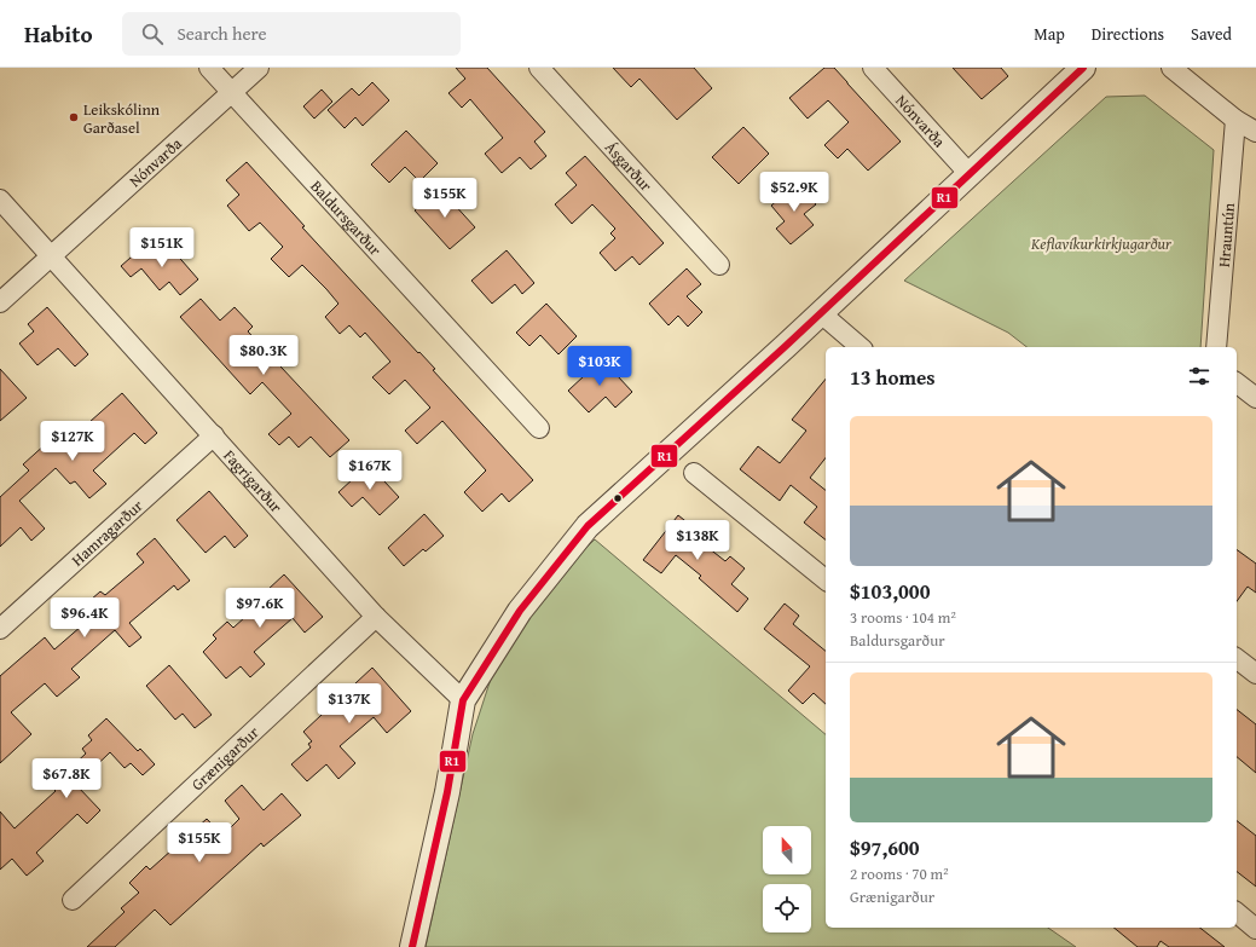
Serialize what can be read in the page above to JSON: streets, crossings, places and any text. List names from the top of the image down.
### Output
{
  "streets": {
    "street": [
      "Nónvarða",
      "Ásgarður",
      "Baldursgarður",
      "Hrauntún",
      "Fagrigarður",
      "Hamragarður",
      "Grænigarður"
    ]
  },
  "crossings": [
    ["Nónvarða", "Baldursgarður"],
    ["Nónvarða", "Fagrigarður"],
    ["Fagrigarður", "Hamragarður"],
    ["Fagrigarður", "Grænigarður"]
  ],
  "parks": ["Keflavíkurkirkjugarður"],
  "places": ["Leikskólinn Garðasel"],
  "lines": ["transit line R1"],
  "north": "top",
  "page": {
    "header": "Habito",
    "search": "Search here",
    "nav": ["Map", "Directions", "Saved"],
    "price": [
      "$52.9K",
      "$155K",
      "$151K",
      "$80.3K",
      "$103K",
      "$127K",
      "$167K",
      "$138K",
      "$97.6K",
      "$96.4K",
      "$137K",
      "$67.8K",
      "$155K"
    ],
    "heading": "13 homes",
    "list": [
      {
        "name": "$103,000",
        "note": "3 rooms · 104 m² · Baldursgarður"
      },
      {
        "name": "$97,600",
        "note": "2 rooms · 70 m² · Grænigarður"
      }
    ]
  }
}
